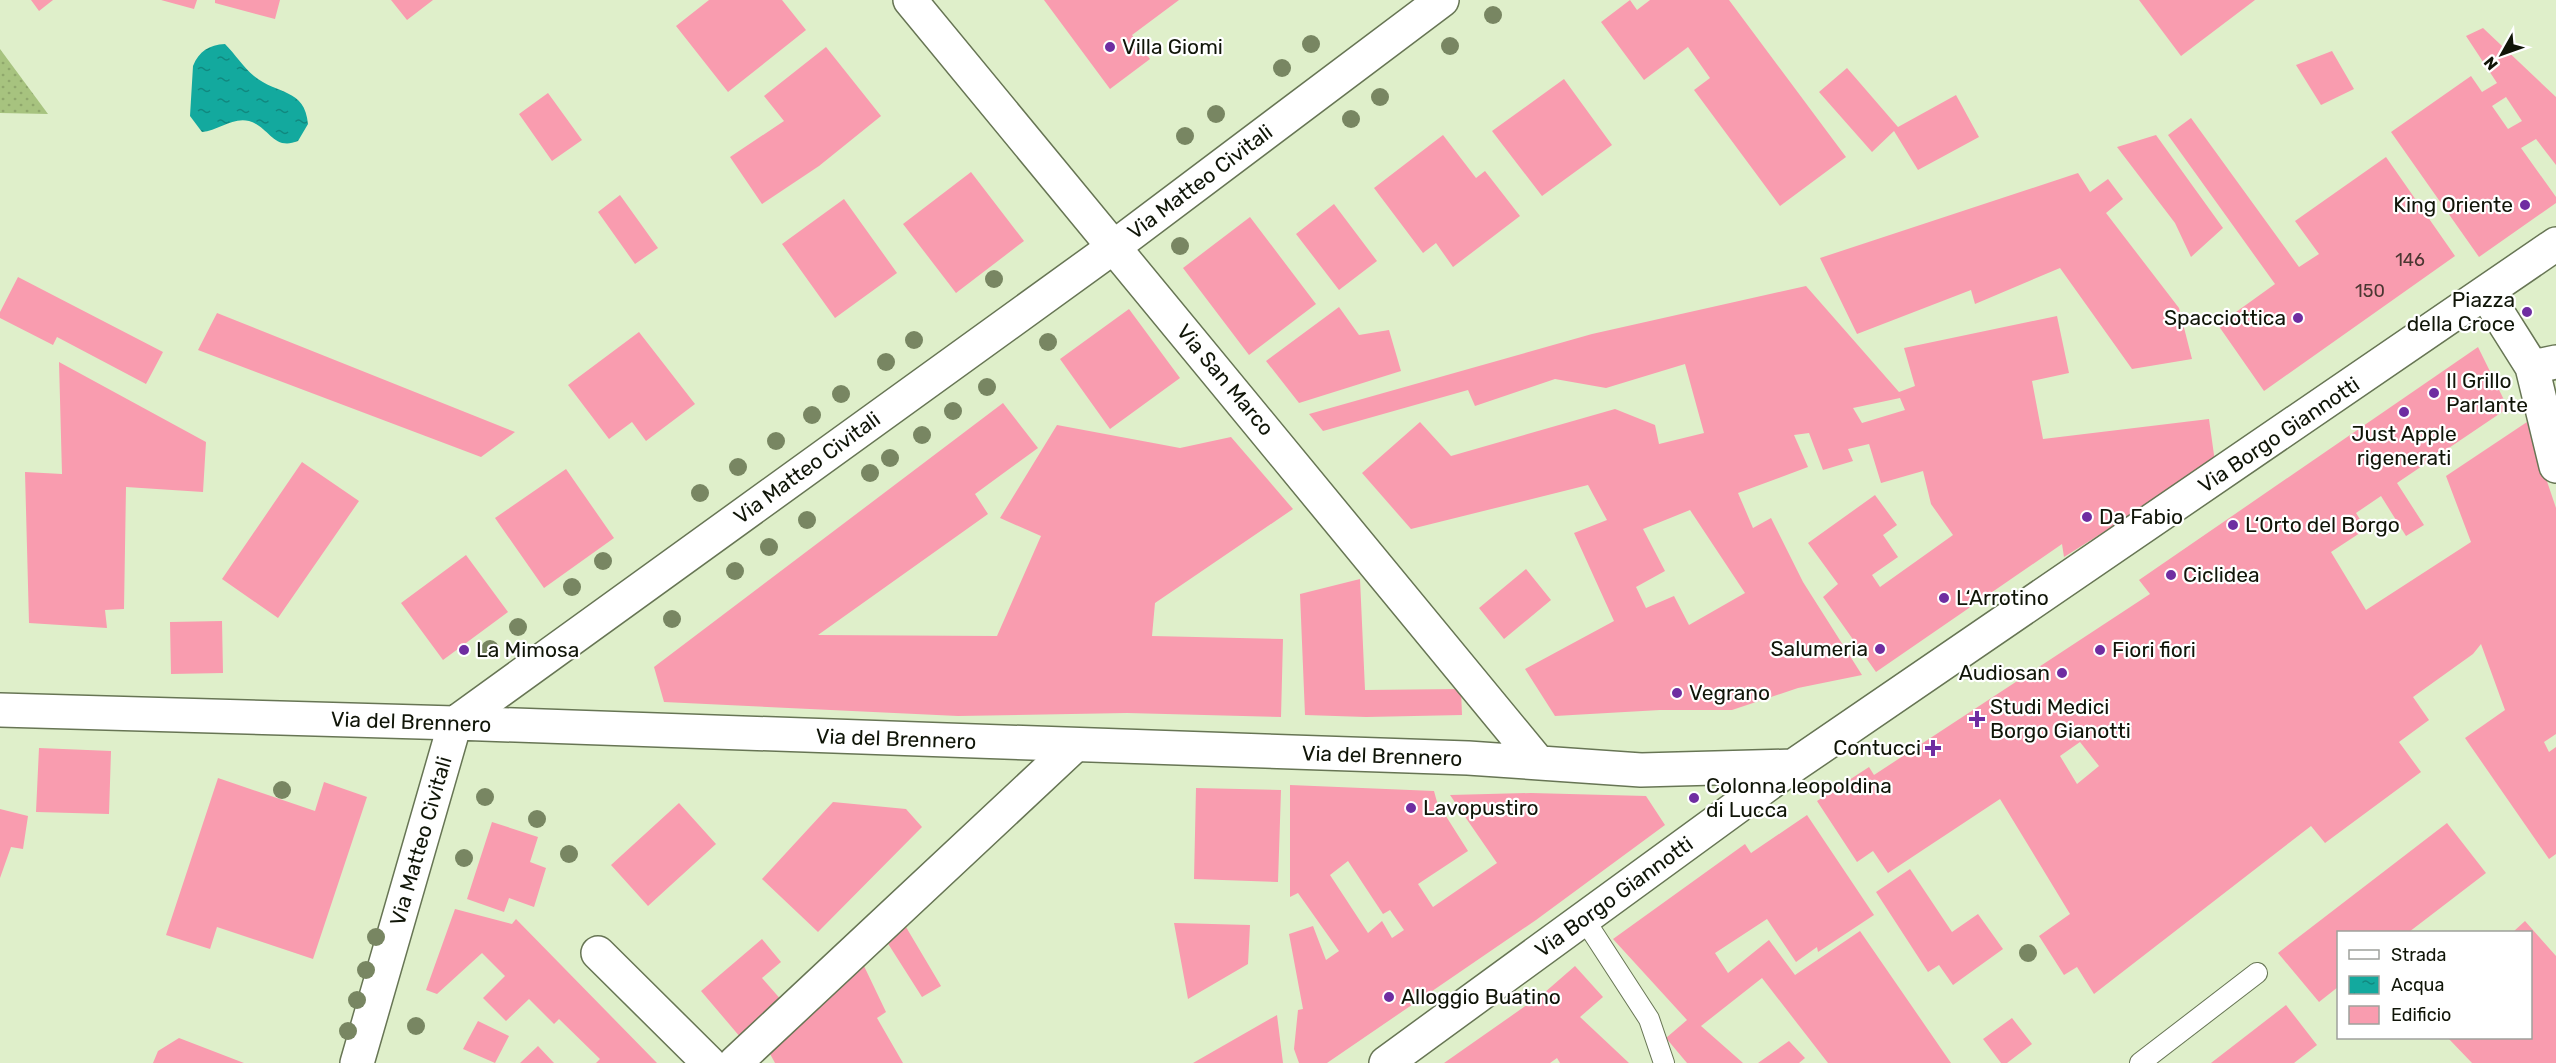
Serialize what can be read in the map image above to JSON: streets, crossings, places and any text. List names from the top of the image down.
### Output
{
  "streets": {
    "street": [
      "Via Matteo Civitali",
      "Via San Marco",
      "Via Borgo Giannotti",
      "Via del Brennero"
    ]
  },
  "crossings": [
    ["Via Matteo Civitali", "Via San Marco"],
    ["Via Matteo Civitali", "Via del Brennero"],
    ["Via San Marco", "Via del Brennero"],
    ["Via Borgo Giannotti", "Via del Brennero"]
  ],
  "places": {
    "other": [
      "Villa Giomi",
      "King Oriente",
      "Piazza della Croce",
      "Spacciottica",
      "Il Grillo Parlante",
      "Just Apple rigenerati",
      "Da Fabio",
      "L‘Orto del Borgo",
      "Ciclidea",
      "L‘Arrotino",
      "Salumeria",
      "La Mimosa",
      "Fiori fiori",
      "Audiosan",
      "Vegrano",
      "Colonna leopoldina di Lucca",
      "Lavopustiro",
      "Alloggio Buatino"
    ],
    "health": ["Studi Medici Borgo Gianotti", "Contucci"]
  },
  "house_numbers": ["146", "150"],
  "legend": ["Strada", "Acqua", "Edificio"],
  "north": "bottom left"
}
